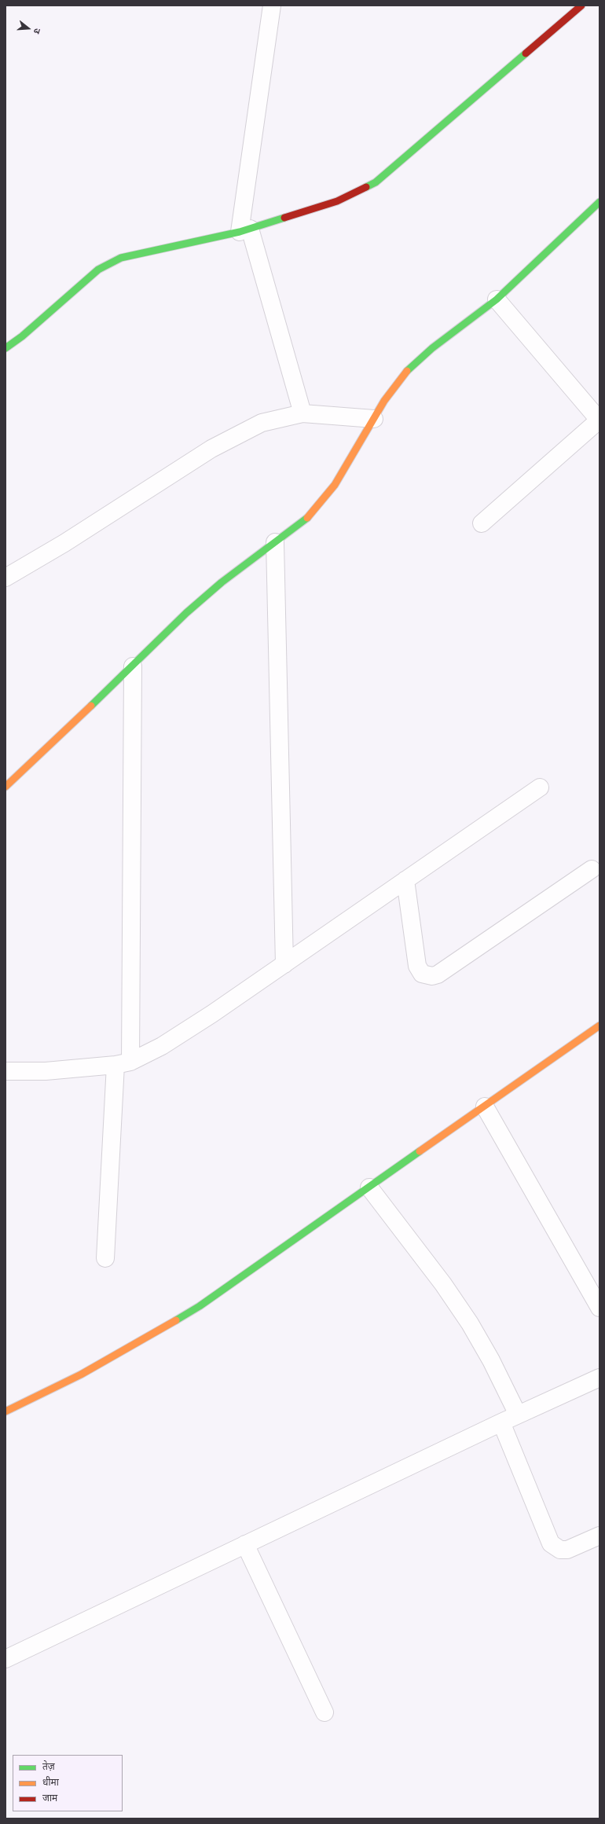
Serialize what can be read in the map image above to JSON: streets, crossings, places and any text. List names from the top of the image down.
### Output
{
  "legend": ["तेज़", "धीमा", "जाम"],
  "north": "right"
}
